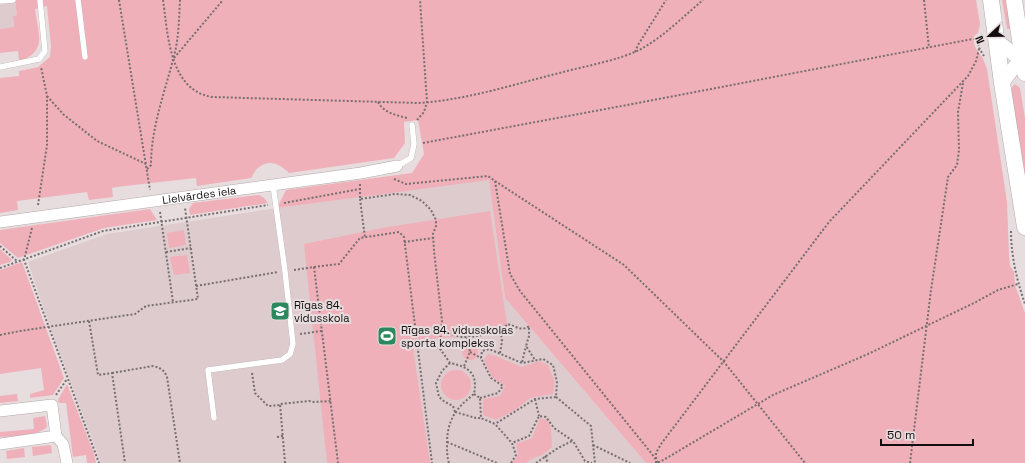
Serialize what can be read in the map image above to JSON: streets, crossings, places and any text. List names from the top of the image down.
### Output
{
  "streets": {
    "street": ["Lielvārdes iela"]
  },
  "places": {
    "school or university": ["Rīgas 84. vidusskola"],
    "sports": ["Rīgas 84. vidusskolas sporta komplekss"]
  },
  "scale_bar": "50 m",
  "north": "left"
}
